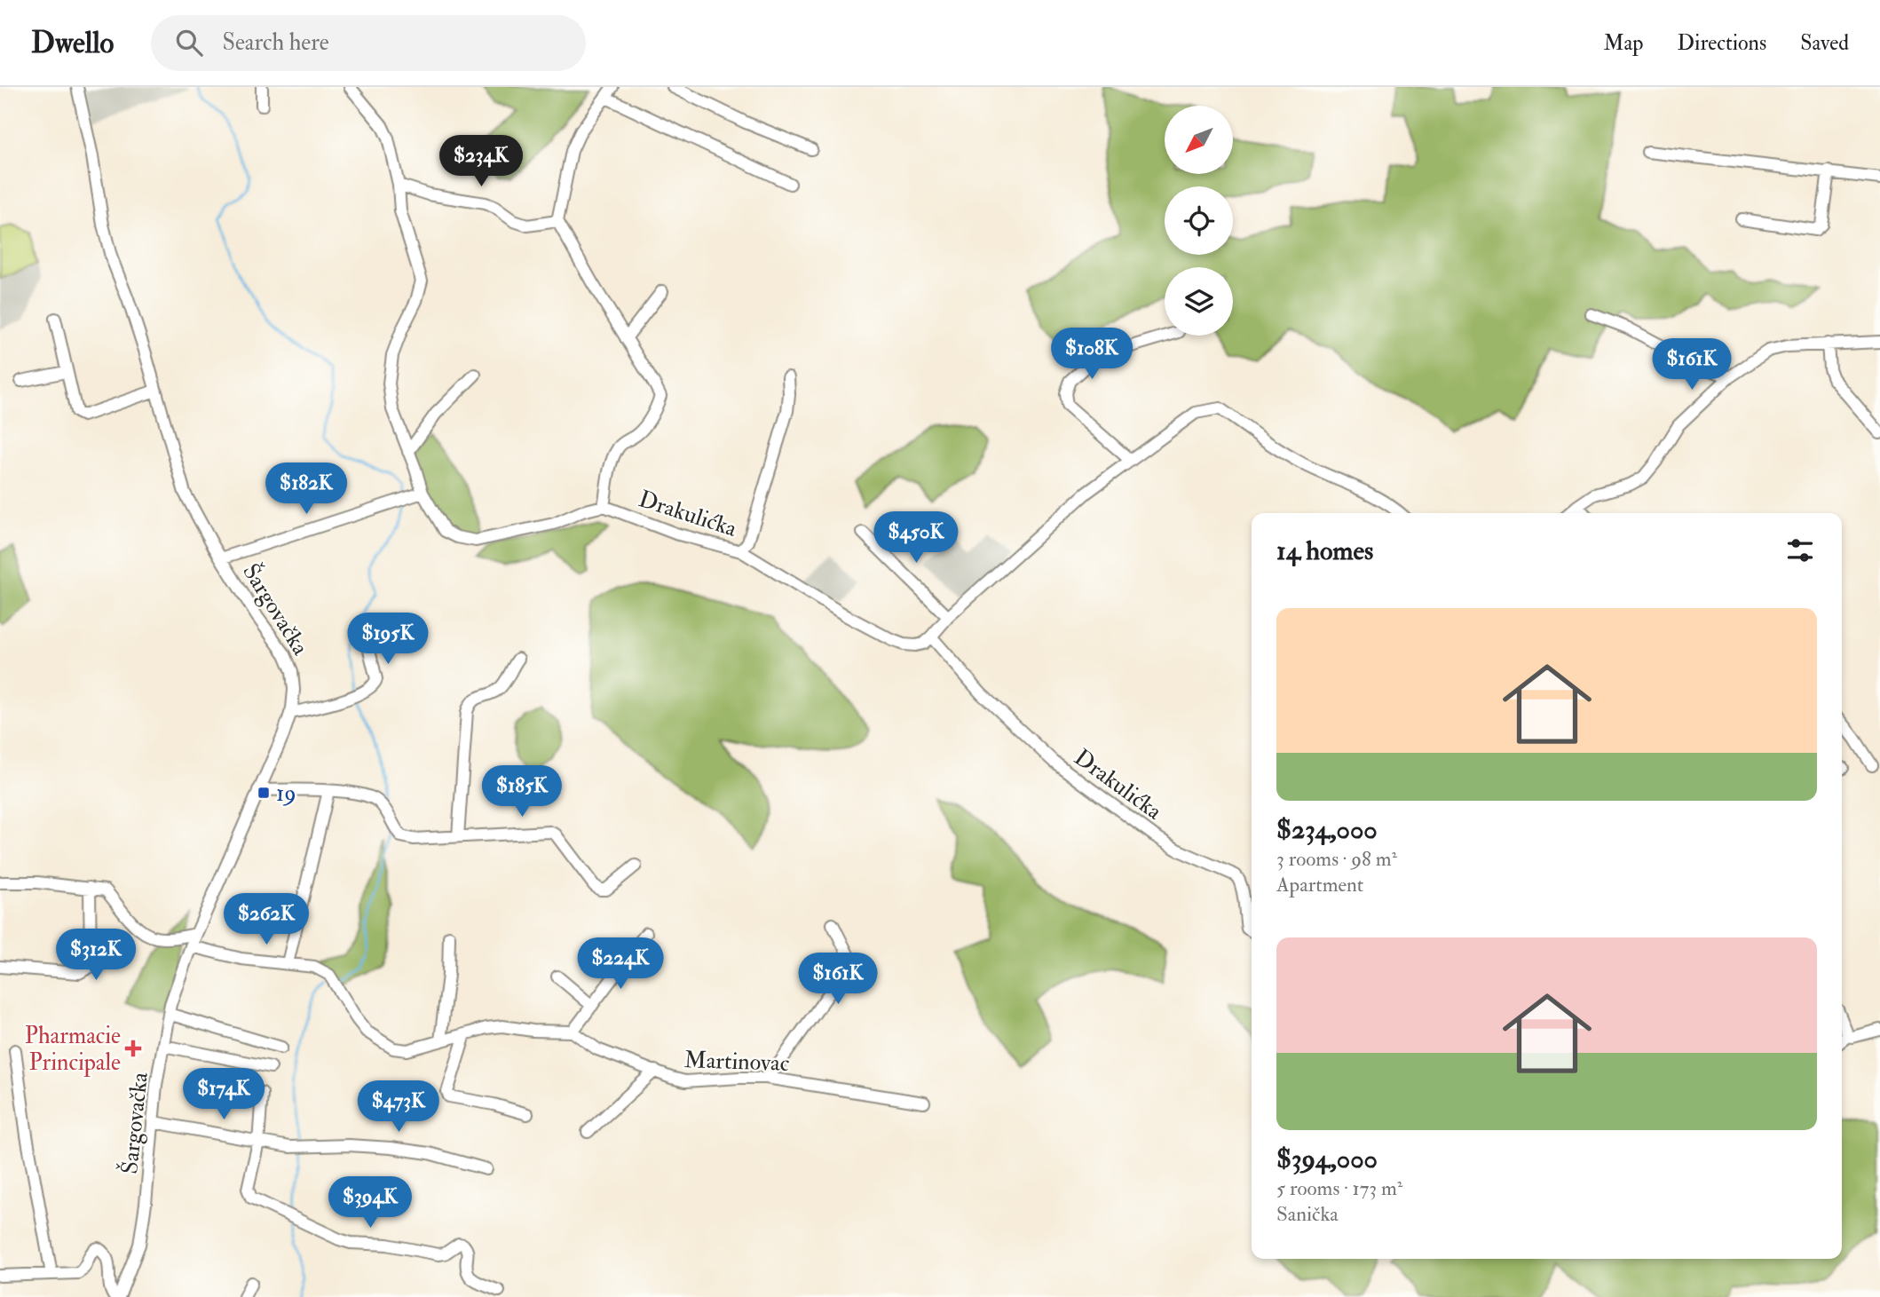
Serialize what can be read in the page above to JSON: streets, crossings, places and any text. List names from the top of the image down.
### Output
{
  "streets": {
    "street": ["Drakulićka", "Šargovačka", "Martinovac"]
  },
  "places": {
    "transit": ["19"],
    "health": ["Pharmacie Principale"]
  },
  "north": "bottom left",
  "page": {
    "header": "Dwello",
    "search": "Search here",
    "nav": ["Map", "Directions", "Saved"],
    "price": [
      "$234K",
      "$108K",
      "$161K",
      "$182K",
      "$450K",
      "$195K",
      "$185K",
      "$262K",
      "$312K",
      "$224K",
      "$161K",
      "$174K",
      "$473K",
      "$394K"
    ],
    "heading": "14 homes",
    "list": [
      {
        "name": "$234,000",
        "note": "3 rooms · 98 m² · Apartment"
      },
      {
        "name": "$394,000",
        "note": "5 rooms · 173 m² · Sanička"
      }
    ]
  }
}
